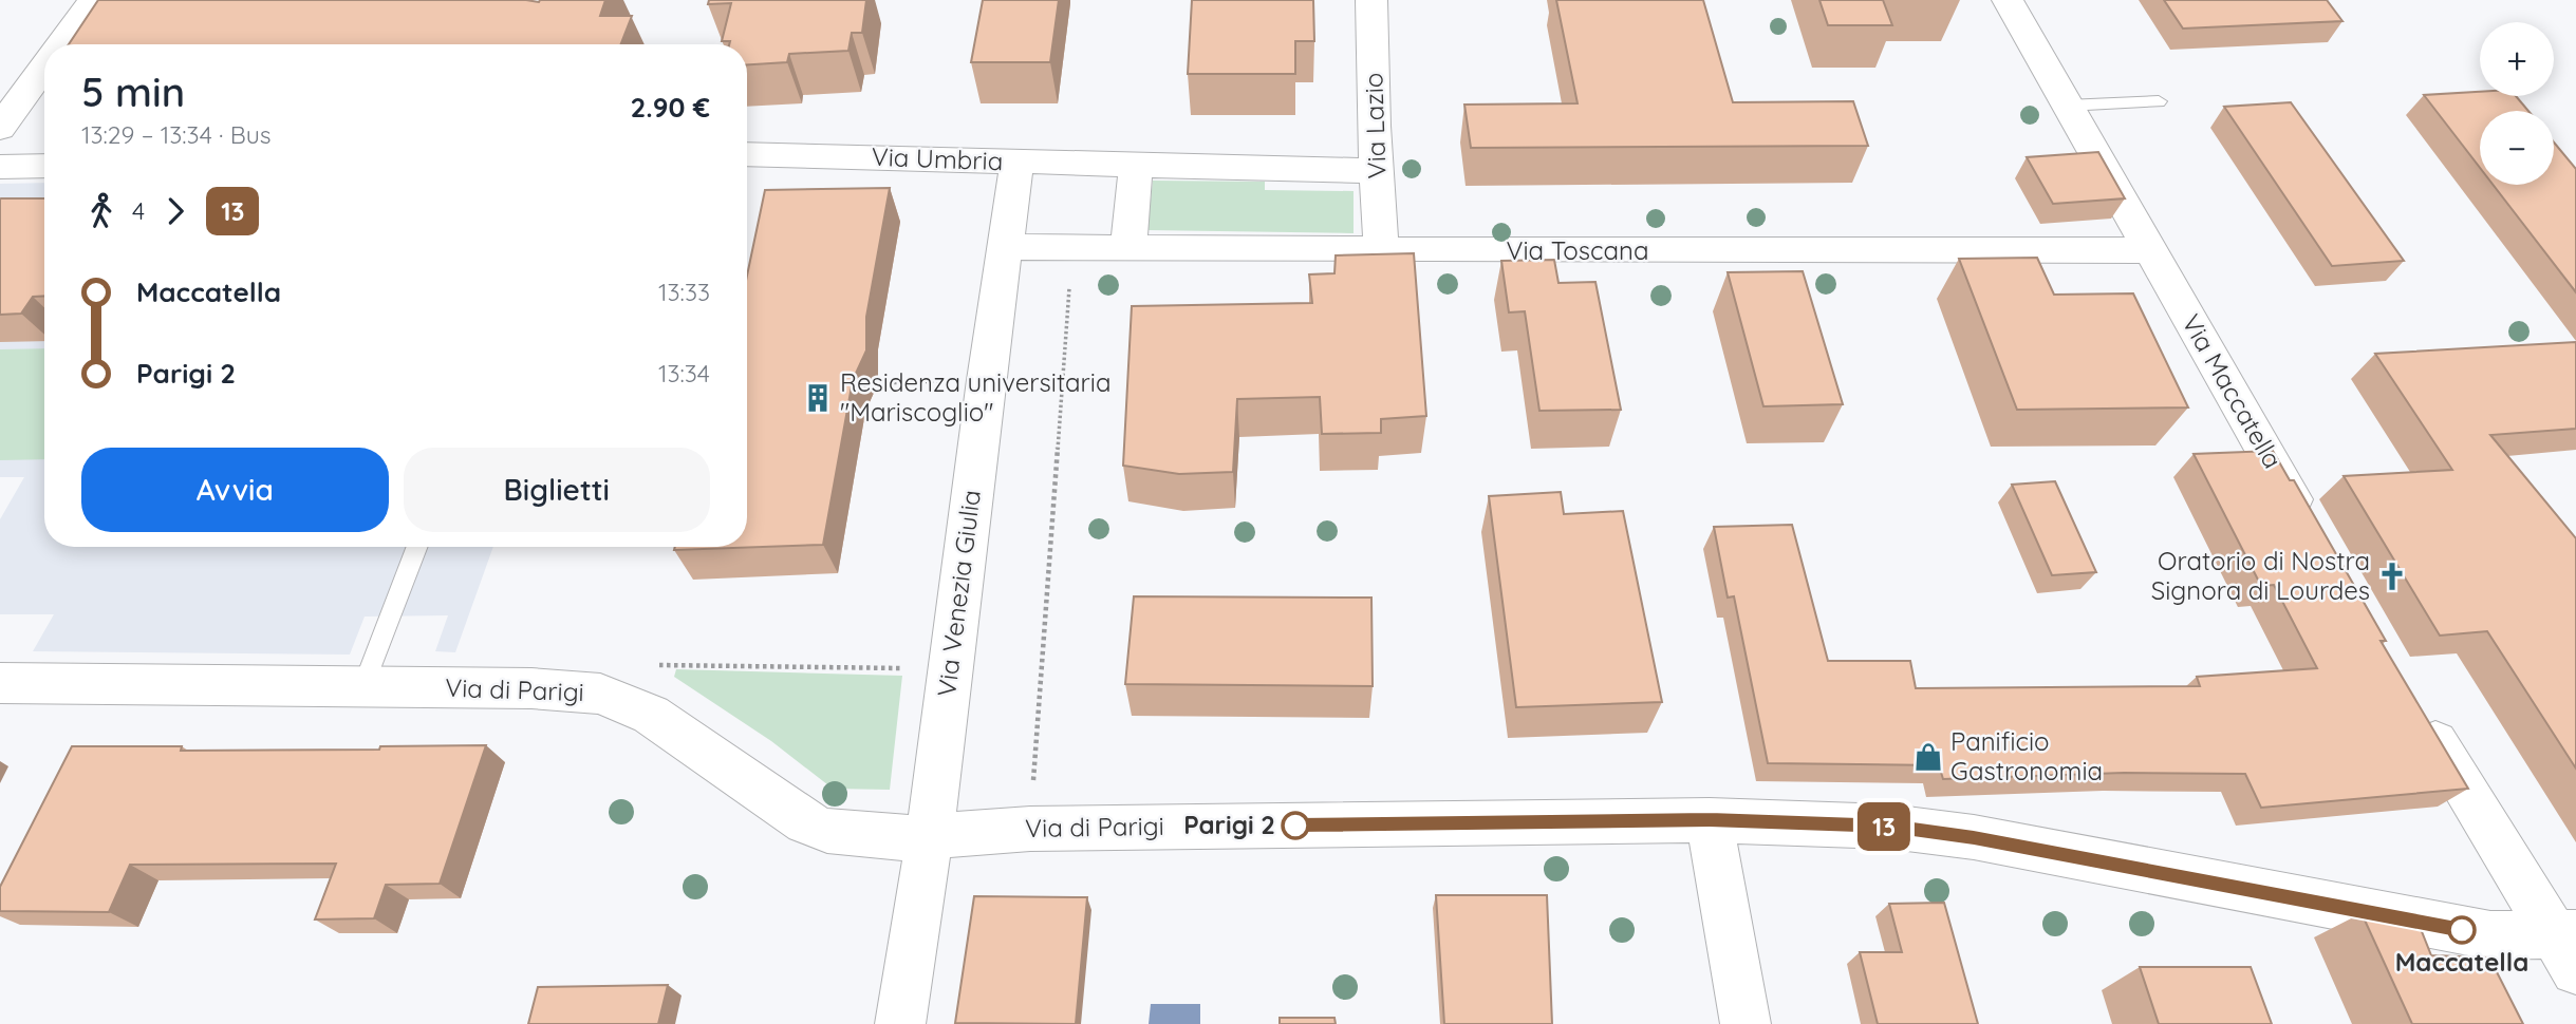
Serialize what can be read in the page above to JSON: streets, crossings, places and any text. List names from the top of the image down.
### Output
{
  "streets": {
    "street": [
      "Via Lazio",
      "Via Umbria",
      "Via Toscana",
      "Via Maccatella",
      "Via Venezia Giulia",
      "Via di Parigi"
    ]
  },
  "crossings": [
    ["Via Lazio", "Via Umbria"],
    ["Via Lazio", "Via Toscana"],
    ["Via Umbria", "Via Venezia Giulia"],
    ["Via Toscana", "Via Maccatella"],
    ["Via Toscana", "Via Venezia Giulia"],
    ["Via Venezia Giulia", "Via di Parigi"]
  ],
  "places": {
    "building": ["Residenza universitaria \"Mariscoglio\""],
    "church": ["Oratorio di Nostra Signora di Lourdes"],
    "shop": ["Panificio Gastronomia"],
    "other": ["Parigi 2", "Maccatella"]
  },
  "lines": ["bus line 13"],
  "page": {
    "on_map": "13",
    "map_buttons": ["+", "−"],
    "heading": ["5 min", "13:29 – 13:34 · Bus", "2.90 €"],
    "legs": ["4", "13"],
    "list": [
      {
        "name": "Maccatella",
        "value": "13:33"
      },
      {
        "name": "Parigi 2",
        "value": "13:34"
      }
    ],
    "buttons": ["Avvia", "Biglietti"]
  }
}
